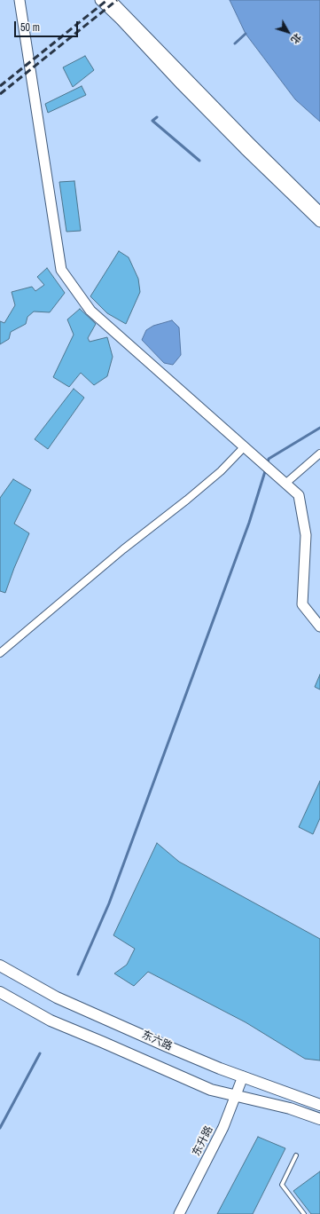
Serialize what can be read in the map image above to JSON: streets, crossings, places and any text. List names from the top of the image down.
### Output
{
  "streets": {
    "main road": ["东六路"],
    "street": ["东升路"]
  },
  "crossings": [
    ["东六路", "东升路"]
  ],
  "scale_bar": "50 m",
  "north": "bottom right"
}
